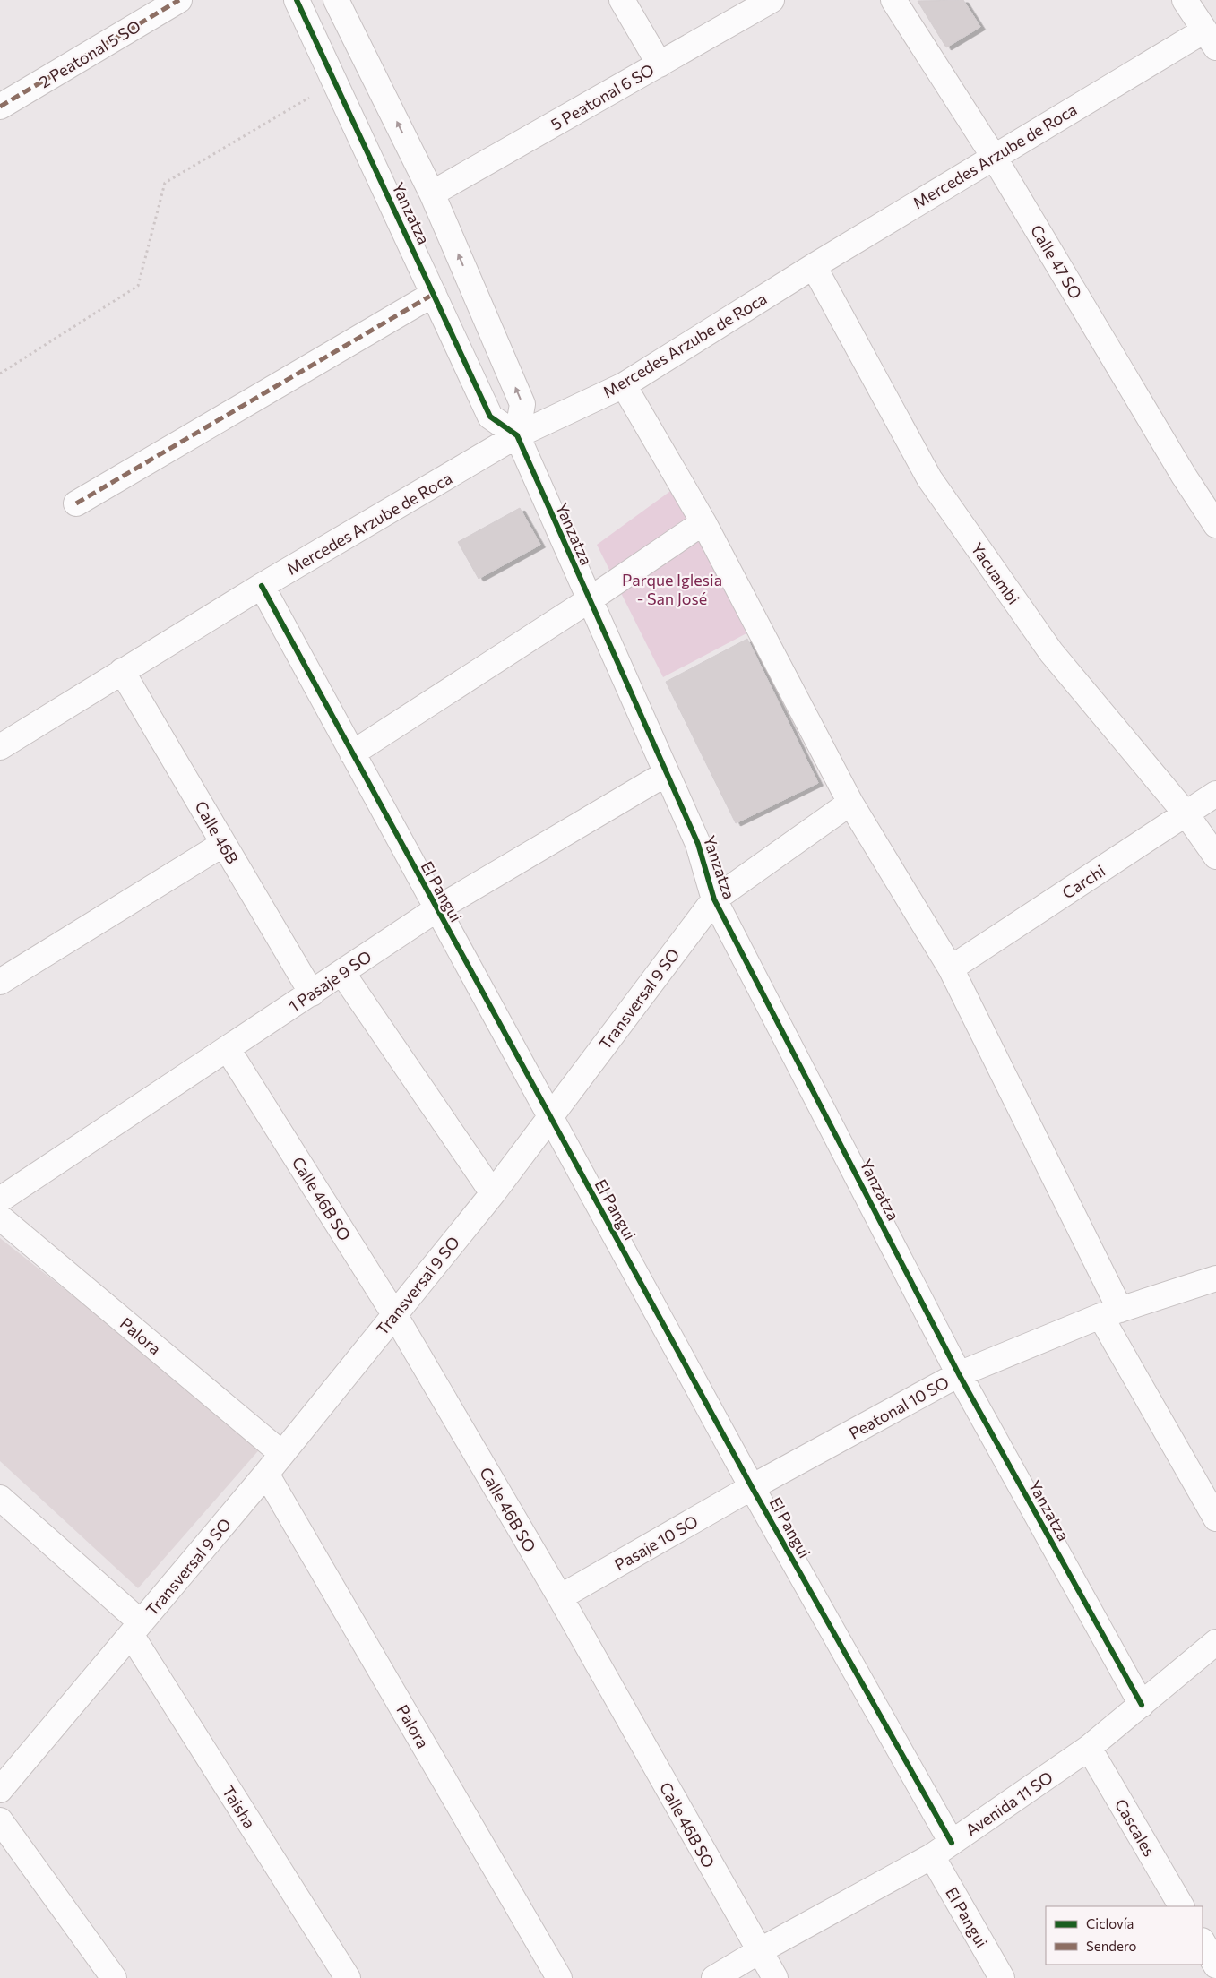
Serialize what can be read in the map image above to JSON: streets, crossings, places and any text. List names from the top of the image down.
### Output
{
  "streets": {
    "street": [
      "2 Peatonal 5 SO",
      "5 Peatonal 6 SO",
      "Mercedes Arzube de Roca",
      "Yanzatza",
      "Calle 47 SO",
      "Yacuambi",
      "Calle 46B",
      "Carchi",
      "El Pangui",
      "1 Pasaje 9 SO",
      "Transversal 9 SO",
      "Calle 46B SO",
      "Palora",
      "Peatonal 10 SO",
      "Pasaje 10 SO",
      "Avenida 11 SO",
      "Taisha",
      "Cascales"
    ]
  },
  "crossings": [
    ["5 Peatonal 6 SO", "Yanzatza"],
    ["Mercedes Arzube de Roca", "Yanzatza"],
    ["Mercedes Arzube de Roca", "Calle 47 SO"],
    ["Mercedes Arzube de Roca", "Yacuambi"],
    ["Mercedes Arzube de Roca", "Calle 46B"],
    ["Mercedes Arzube de Roca", "El Pangui"],
    ["Yanzatza", "1 Pasaje 9 SO"],
    ["Yanzatza", "Transversal 9 SO"],
    ["Yanzatza", "Peatonal 10 SO"],
    ["Yanzatza", "Avenida 11 SO"],
    ["Yacuambi", "Carchi"],
    ["Calle 46B", "1 Pasaje 9 SO"],
    ["El Pangui", "1 Pasaje 9 SO"],
    ["El Pangui", "Transversal 9 SO"],
    ["El Pangui", "Peatonal 10 SO"],
    ["El Pangui", "Pasaje 10 SO"],
    ["El Pangui", "Avenida 11 SO"],
    ["1 Pasaje 9 SO", "Calle 46B SO"],
    ["Transversal 9 SO", "Calle 46B SO"],
    ["Transversal 9 SO", "Palora"],
    ["Transversal 9 SO", "Taisha"],
    ["Calle 46B SO", "Pasaje 10 SO"],
    ["Calle 46B SO", "Avenida 11 SO"],
    ["Peatonal 10 SO", "Pasaje 10 SO"],
    ["Avenida 11 SO", "Cascales"]
  ],
  "parks": ["Parque Iglesia - San José"],
  "legend": ["Ciclovía", "Sendero"]
}
